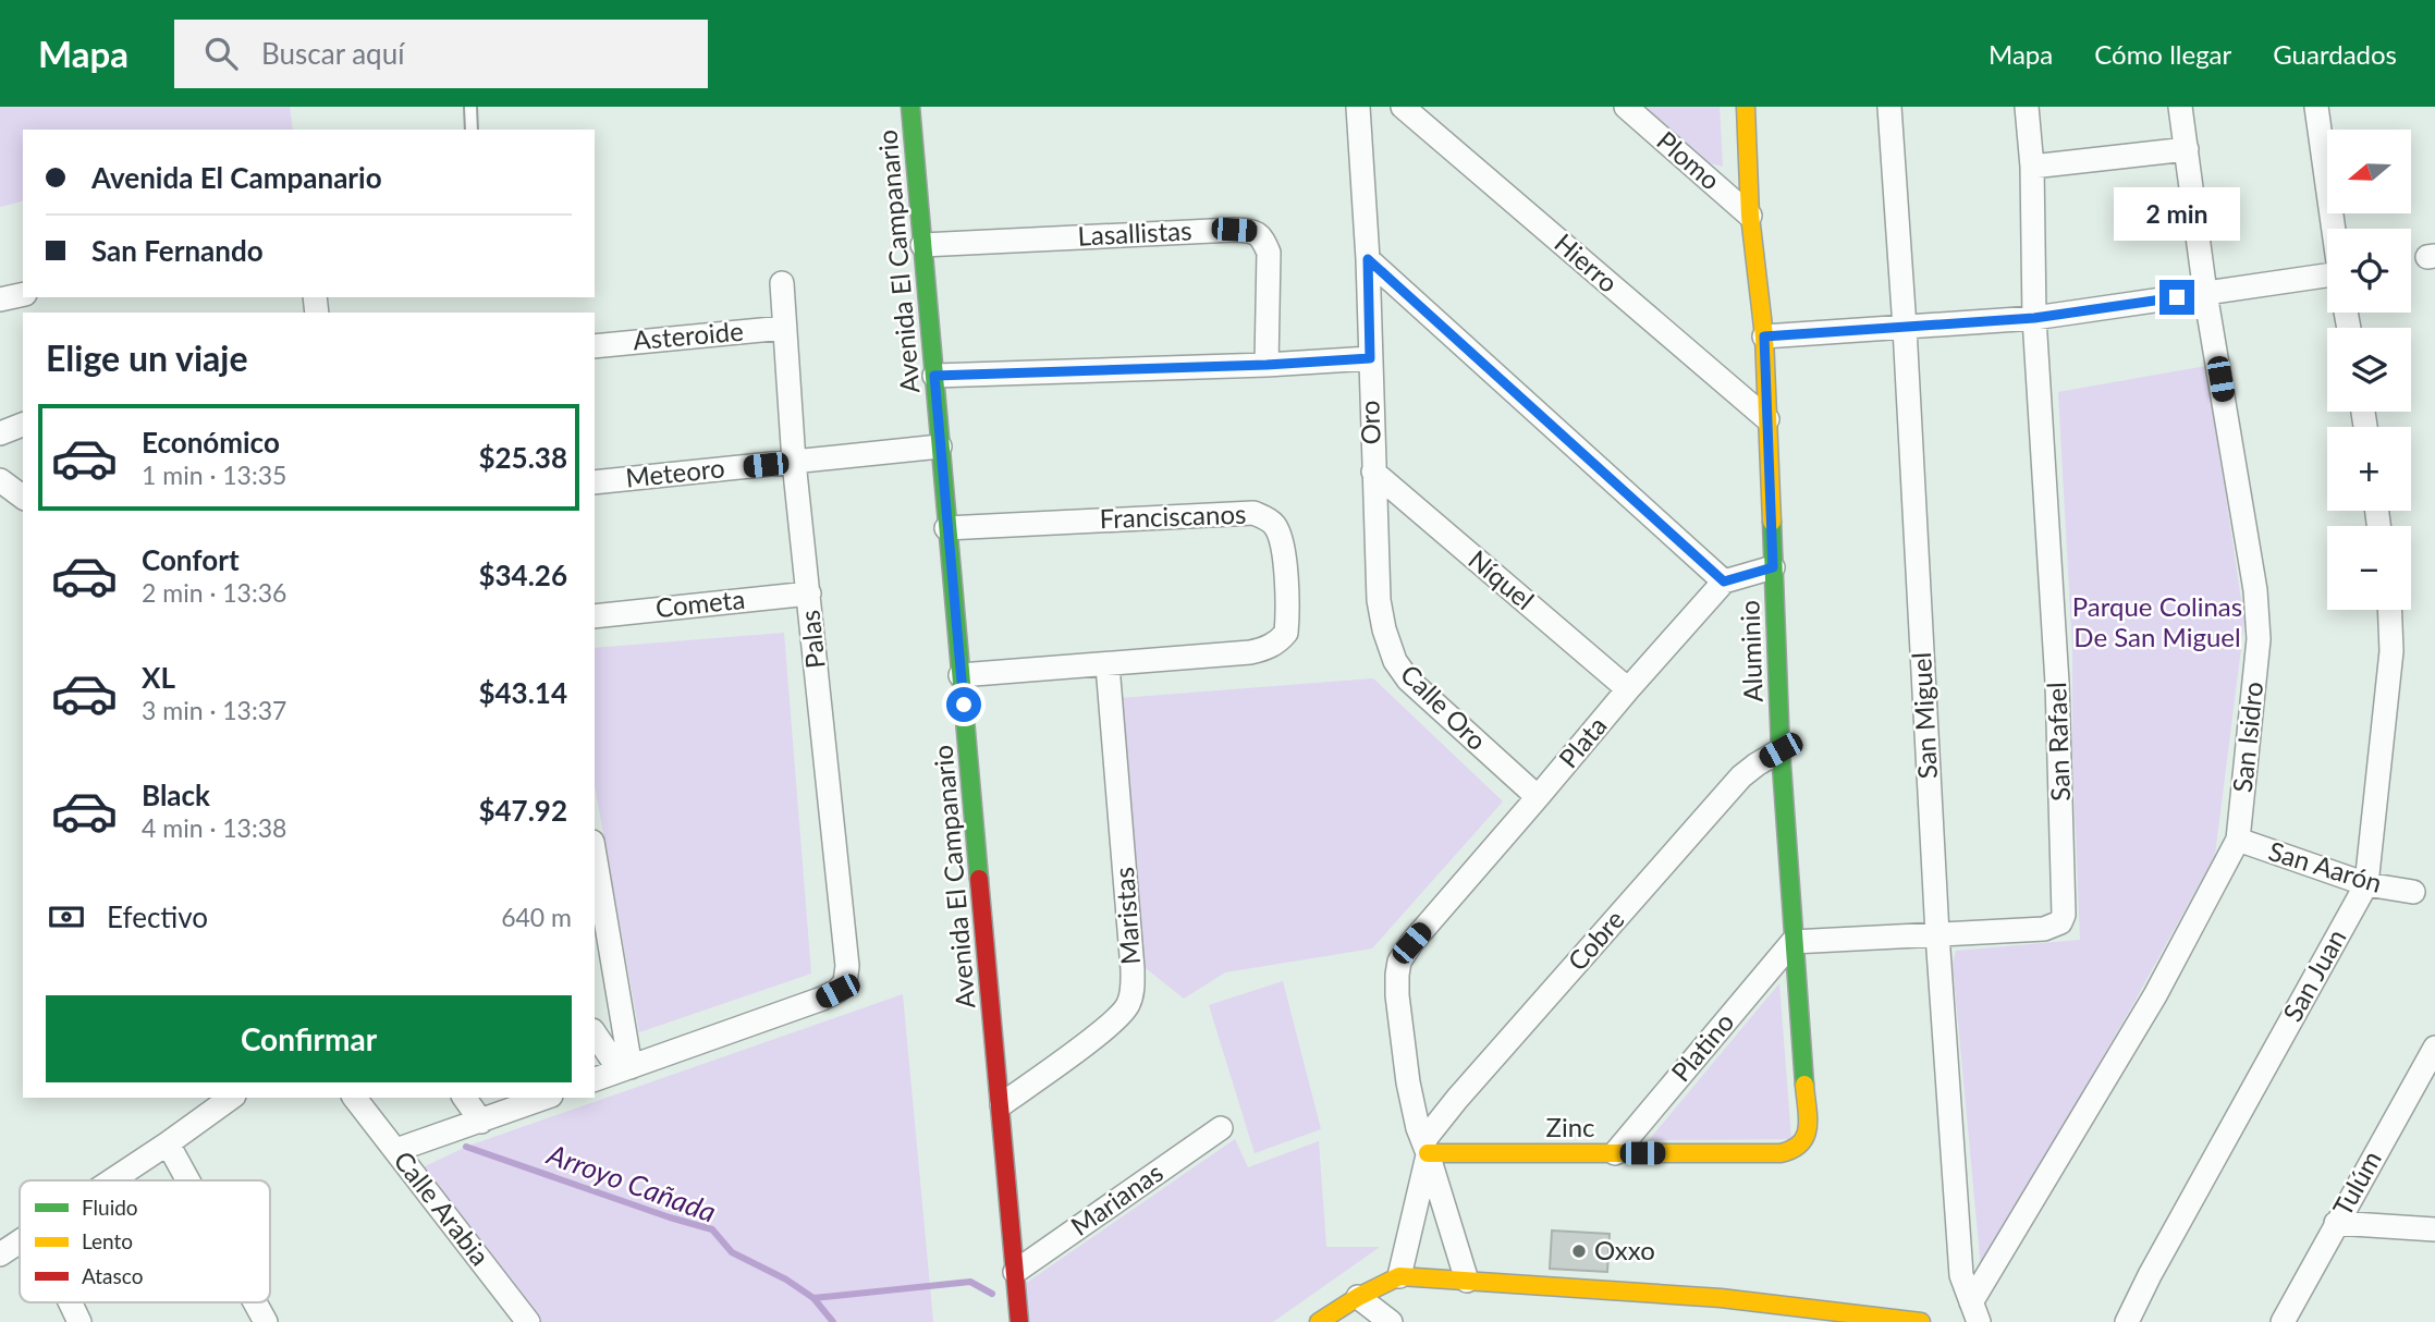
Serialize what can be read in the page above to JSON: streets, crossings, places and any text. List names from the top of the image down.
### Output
{
  "streets": {
    "street": [
      "Plomo",
      "Lasallistas",
      "Avenida El Campanario",
      "Hierro",
      "Asteroide",
      "Oro",
      "Meteoro",
      "Franciscanos",
      "Níquel",
      "Cometa",
      "Palas",
      "Aluminio",
      "Calle Oro",
      "San Miguel",
      "San Isidro",
      "San Rafael",
      "Plata",
      "San Aarón",
      "Maristas",
      "Cobre",
      "San Juan",
      "Platino",
      "Zinc",
      "Tulúm",
      "Marianas",
      "Calle Arabia"
    ]
  },
  "crossings": [
    ["Plomo", "Aluminio"],
    ["Lasallistas", "Avenida El Campanario"],
    ["Avenida El Campanario", "Meteoro"],
    ["Avenida El Campanario", "Franciscanos"],
    ["Avenida El Campanario", "Maristas"],
    ["Avenida El Campanario", "Marianas"],
    ["Hierro", "Aluminio"],
    ["Asteroide", "Palas"],
    ["Oro", "Níquel"],
    ["Oro", "Calle Oro"],
    ["Meteoro", "Palas"],
    ["Franciscanos", "Maristas"],
    ["Níquel", "Plata"],
    ["Cometa", "Palas"],
    ["Aluminio", "San Rafael"],
    ["Aluminio", "Cobre"],
    ["Aluminio", "Platino"],
    ["Aluminio", "Zinc"],
    ["Calle Oro", "Plata"],
    ["San Miguel", "San Isidro"],
    ["San Miguel", "San Rafael"],
    ["San Isidro", "San Aarón"],
    ["San Rafael", "Platino"],
    ["Plata", "Cobre"],
    ["San Aarón", "San Juan"],
    ["Cobre", "Zinc"],
    ["Platino", "Zinc"]
  ],
  "water": ["Arroyo Cañada"],
  "parks": ["Parque Colinas De San Miguel"],
  "places": ["Oxxo"],
  "legend": ["Fluido", "Lento", "Atasco"],
  "north": "left",
  "page": {
    "header": "Mapa",
    "search": "Buscar aquí",
    "nav": ["Mapa", "Cómo llegar", "Guardados"],
    "map_buttons": ["+", "−"],
    "banner": ["Avenida El Campanario", "San Fernando"],
    "bubble": "2 min",
    "heading": "Elige un viaje",
    "list": [
      {
        "name": "Económico",
        "note": "1 min · 13:35",
        "value": "$25.38"
      },
      {
        "name": "Confort",
        "note": "2 min · 13:36",
        "value": "$34.26"
      },
      {
        "name": "XL",
        "note": "3 min · 13:37",
        "value": "$43.14"
      },
      {
        "name": "Black",
        "note": "4 min · 13:38",
        "value": "$47.92"
      }
    ],
    "pay": ["Efectivo", "640 m"],
    "buttons": "Confirmar"
  }
}
